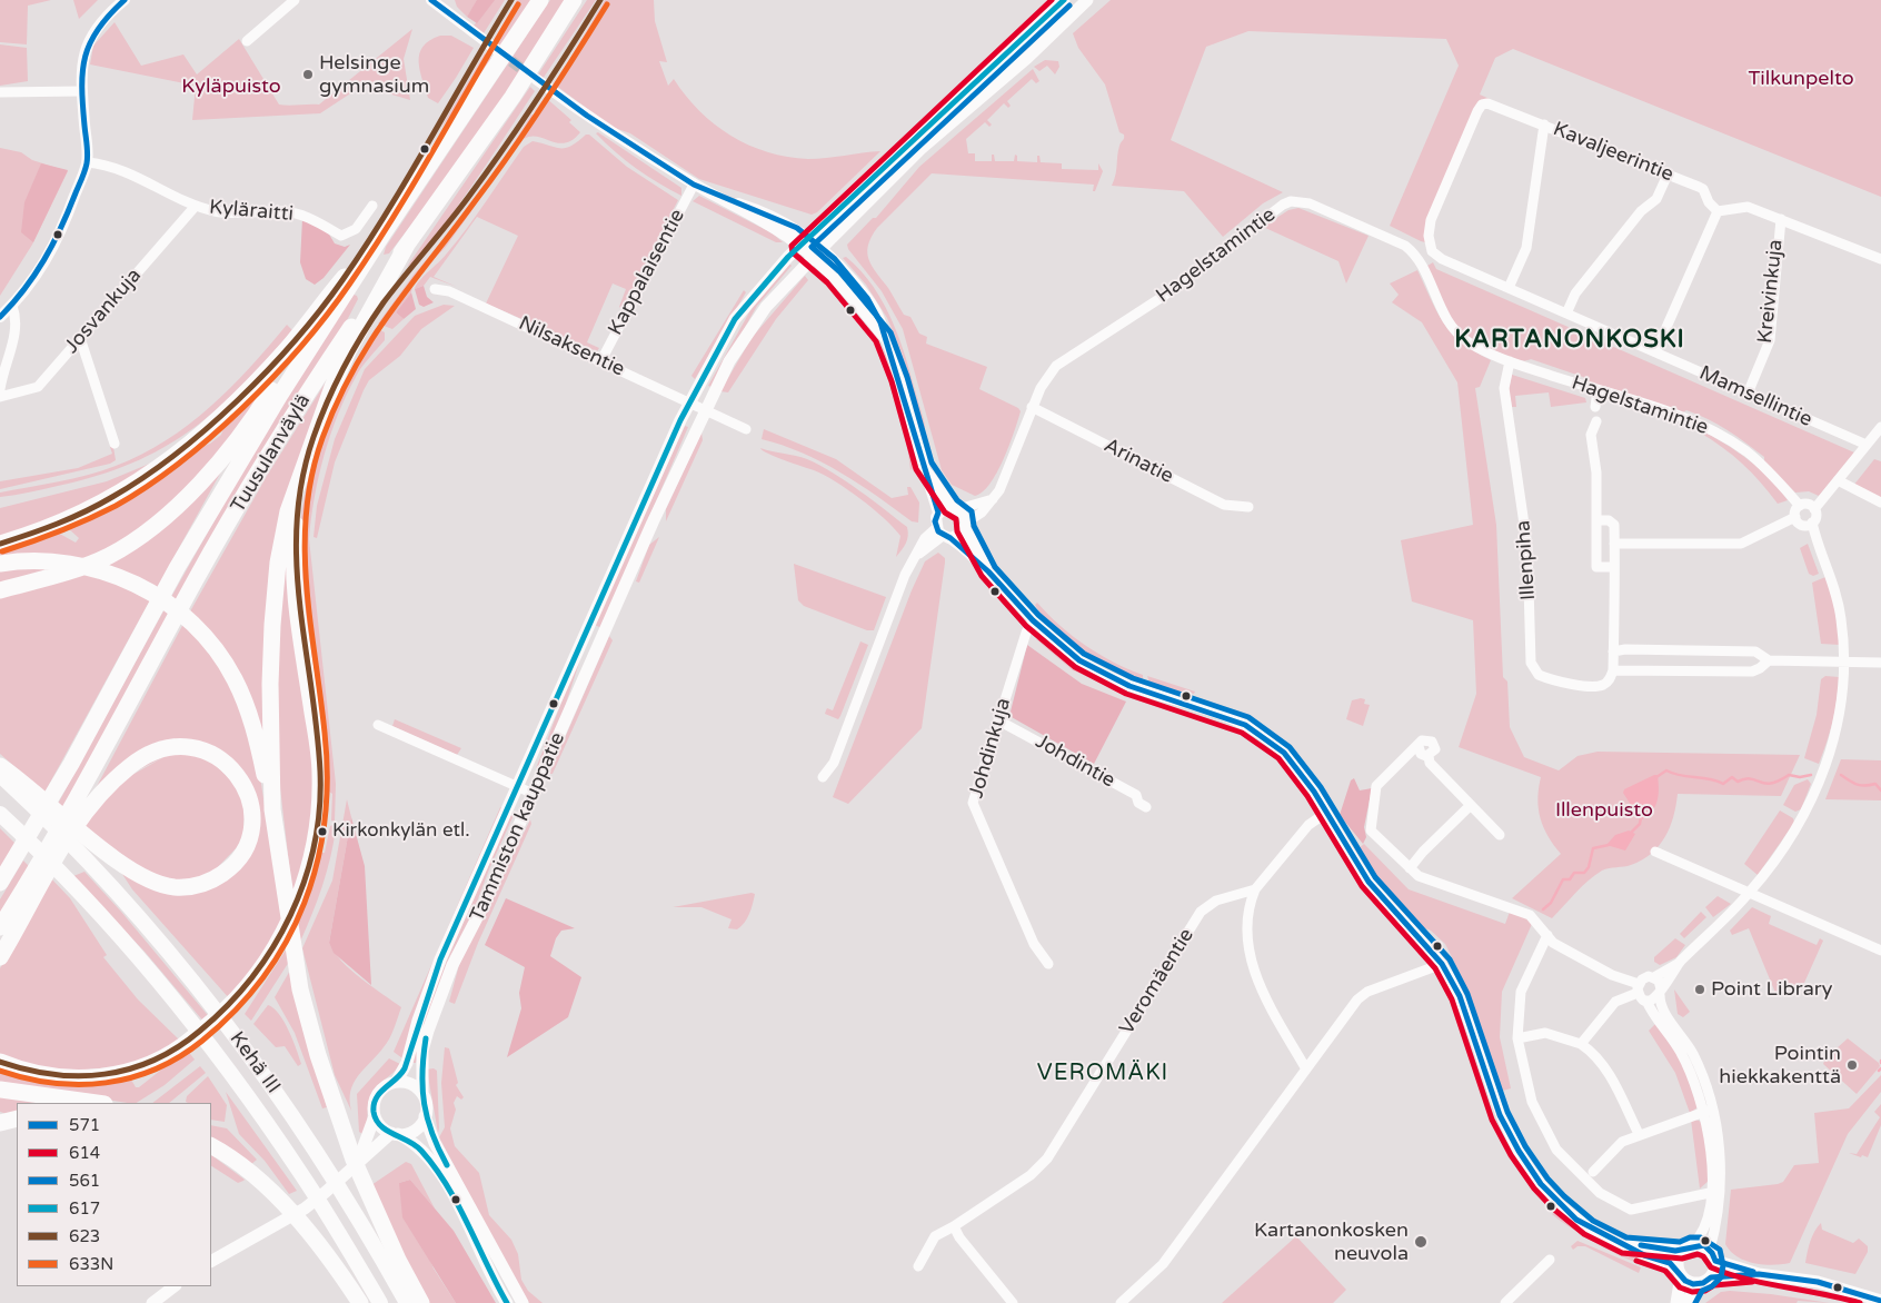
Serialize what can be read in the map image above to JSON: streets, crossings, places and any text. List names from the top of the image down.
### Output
{
  "streets": {
    "highway": ["Tuusulanväylä", "Kehä III"],
    "main road": ["Tammiston kauppatie"],
    "street": [
      "Kavaljeerintie",
      "Kyläraitti",
      "Hagelstamintie",
      "Kappalaisentie",
      "Kreivinkuja",
      "Josvankuja",
      "Nilsaksentie",
      "Mamsellintie",
      "Arinatie",
      "Illenpiha",
      "Johdinkuja",
      "Johdintie",
      "Veromäentie"
    ]
  },
  "crossings": [
    ["Kavaljeerintie", "Mamsellintie"],
    ["Kyläraitti", "Josvankuja"],
    ["Hagelstamintie", "Arinatie"],
    ["Hagelstamintie", "Illenpiha"],
    ["Kappalaisentie", "Nilsaksentie"],
    ["Kreivinkuja", "Mamsellintie"],
    ["Nilsaksentie", "Tammiston kauppatie"],
    ["Johdinkuja", "Johdintie"]
  ],
  "districts": ["KARTANONKOSKI", "VEROMÄKI"],
  "parks": ["Tilkunpelto", "Kyläpuisto", "Illenpuisto"],
  "places": [
    "Helsinge gymnasium",
    "Kirkonkylän etl.",
    "Point Library",
    "Pointin hiekkakenttä",
    "Kartanonkosken neuvola"
  ],
  "lines": [
    "transit line 571",
    "transit line 614",
    "transit line 617",
    "transit line 623",
    "transit line 633N",
    "transit line 561"
  ],
  "legend": [
    "571",
    "614",
    "561",
    "617",
    "623",
    "633N"
  ]
}
